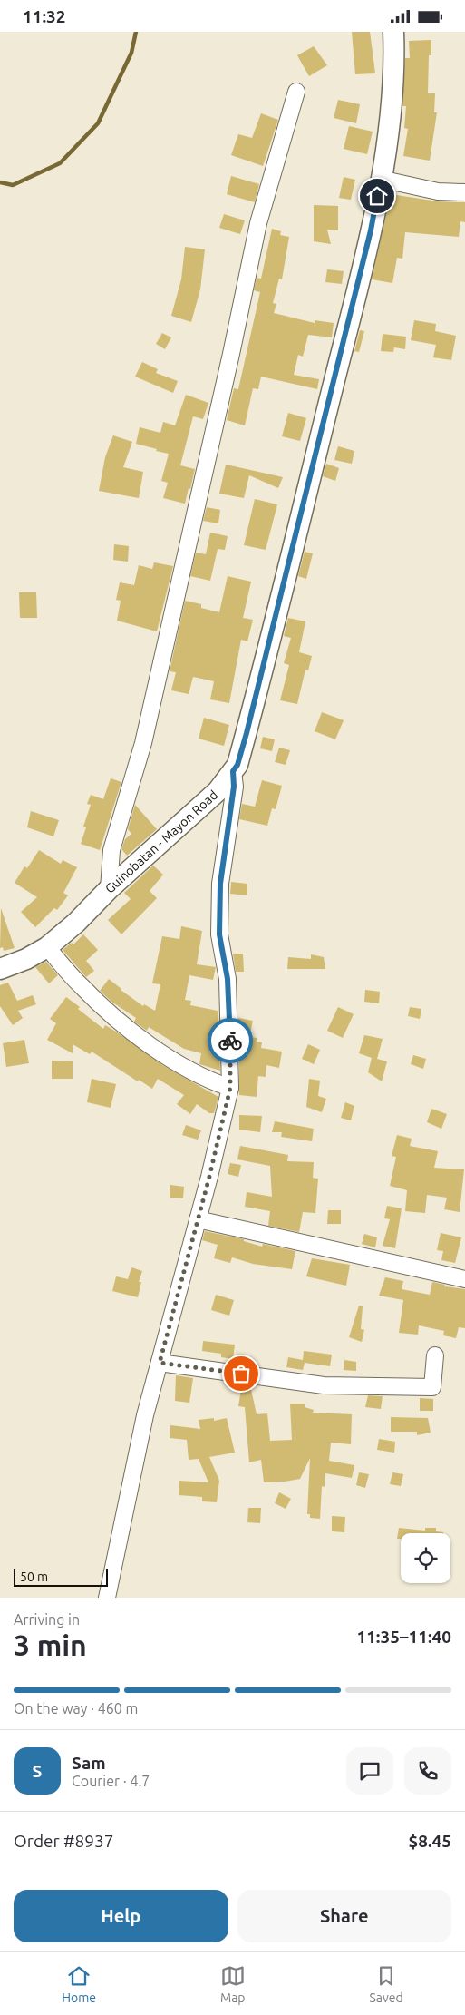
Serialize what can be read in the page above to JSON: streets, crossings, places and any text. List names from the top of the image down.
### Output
{
  "streets": {
    "main road": ["Guinobatan - Mayon Road"]
  },
  "scale_bar": "50 m",
  "page": {
    "status": "11:32",
    "scale": "50 m",
    "heading": ["3 min", "Arriving in", "11:35–11:40"],
    "panel": [
      "Sam",
      "Courier · 4.7",
      "Order #8937",
      "$8.45"
    ],
    "bar": "On the way · 460 m",
    "round": "S",
    "buttons": ["Help", "Share"],
    "tabs": ["Home", "Map", "Saved"]
  }
}
